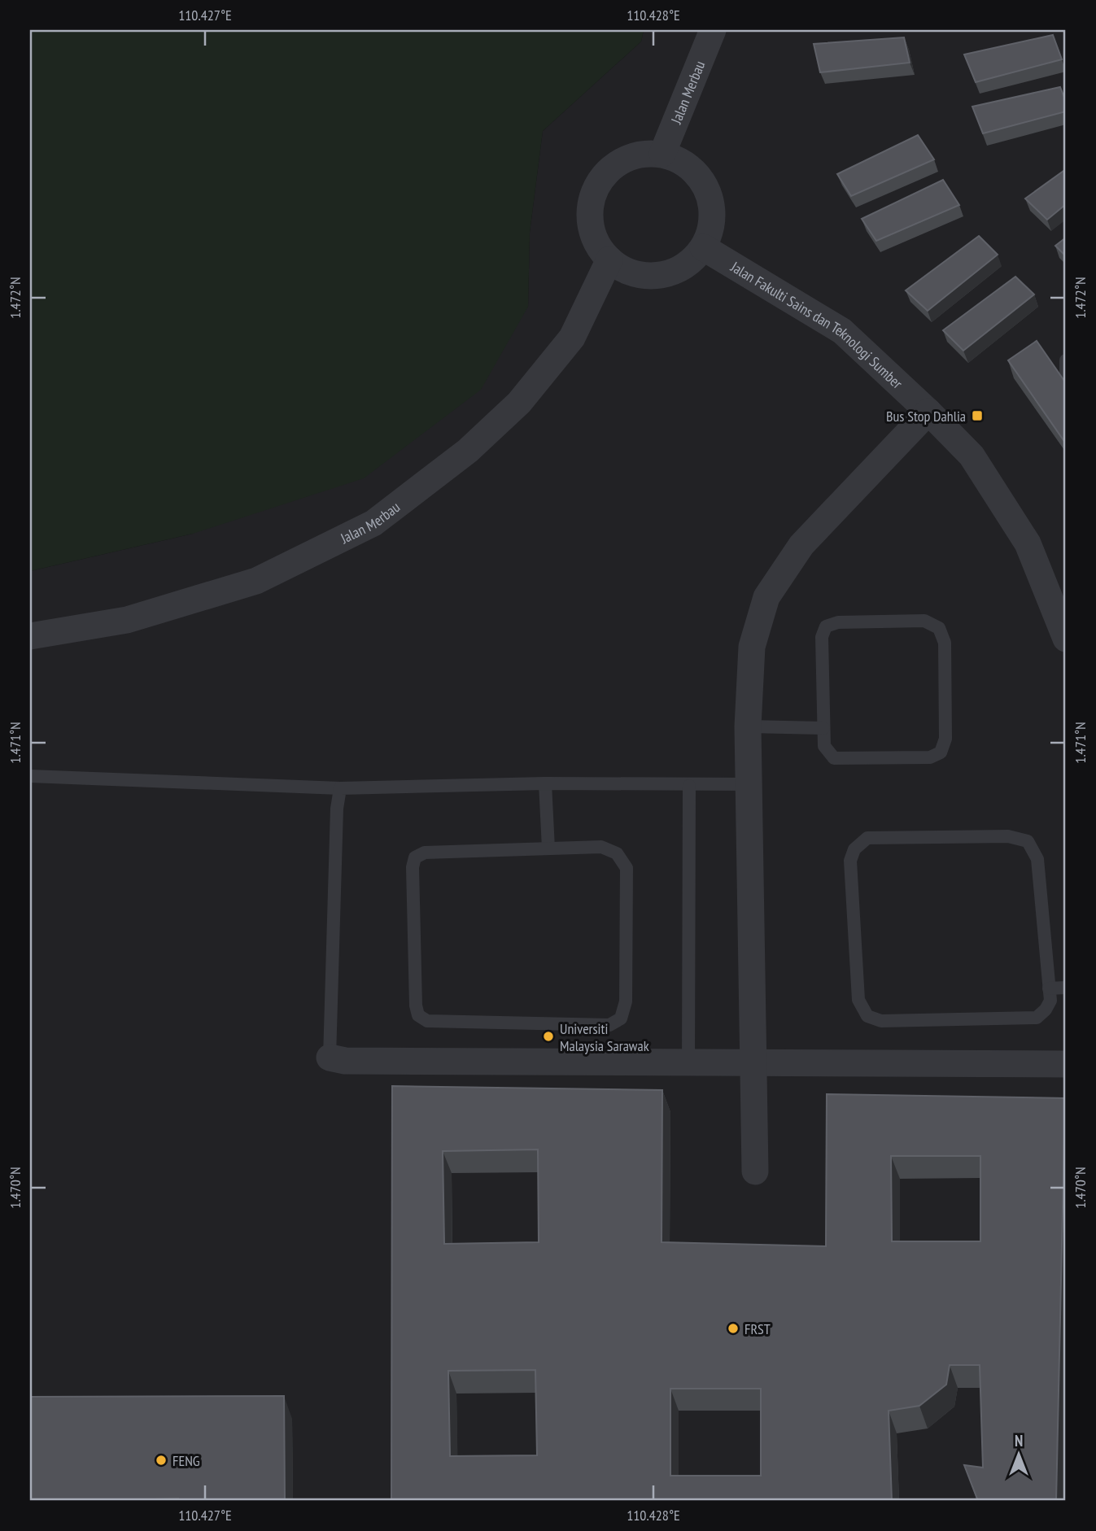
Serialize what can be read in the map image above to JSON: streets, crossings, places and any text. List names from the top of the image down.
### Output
{
  "streets": {
    "street": ["Jalan Merbau", "Jalan Fakulti Sains dan Teknologi Sumber"]
  },
  "crossings": [
    ["Jalan Merbau", "Jalan Fakulti Sains dan Teknologi Sumber"]
  ],
  "places": {
    "transit": ["Bus Stop Dahlia"],
    "other": ["Universiti Malaysia Sarawak", "FRST", "FENG"]
  },
  "north": "top",
  "coordinates": [
    "110.427°E",
    "110.428°E",
    "1.472°N",
    "1.471°N",
    "1.470°N"
  ]
}
